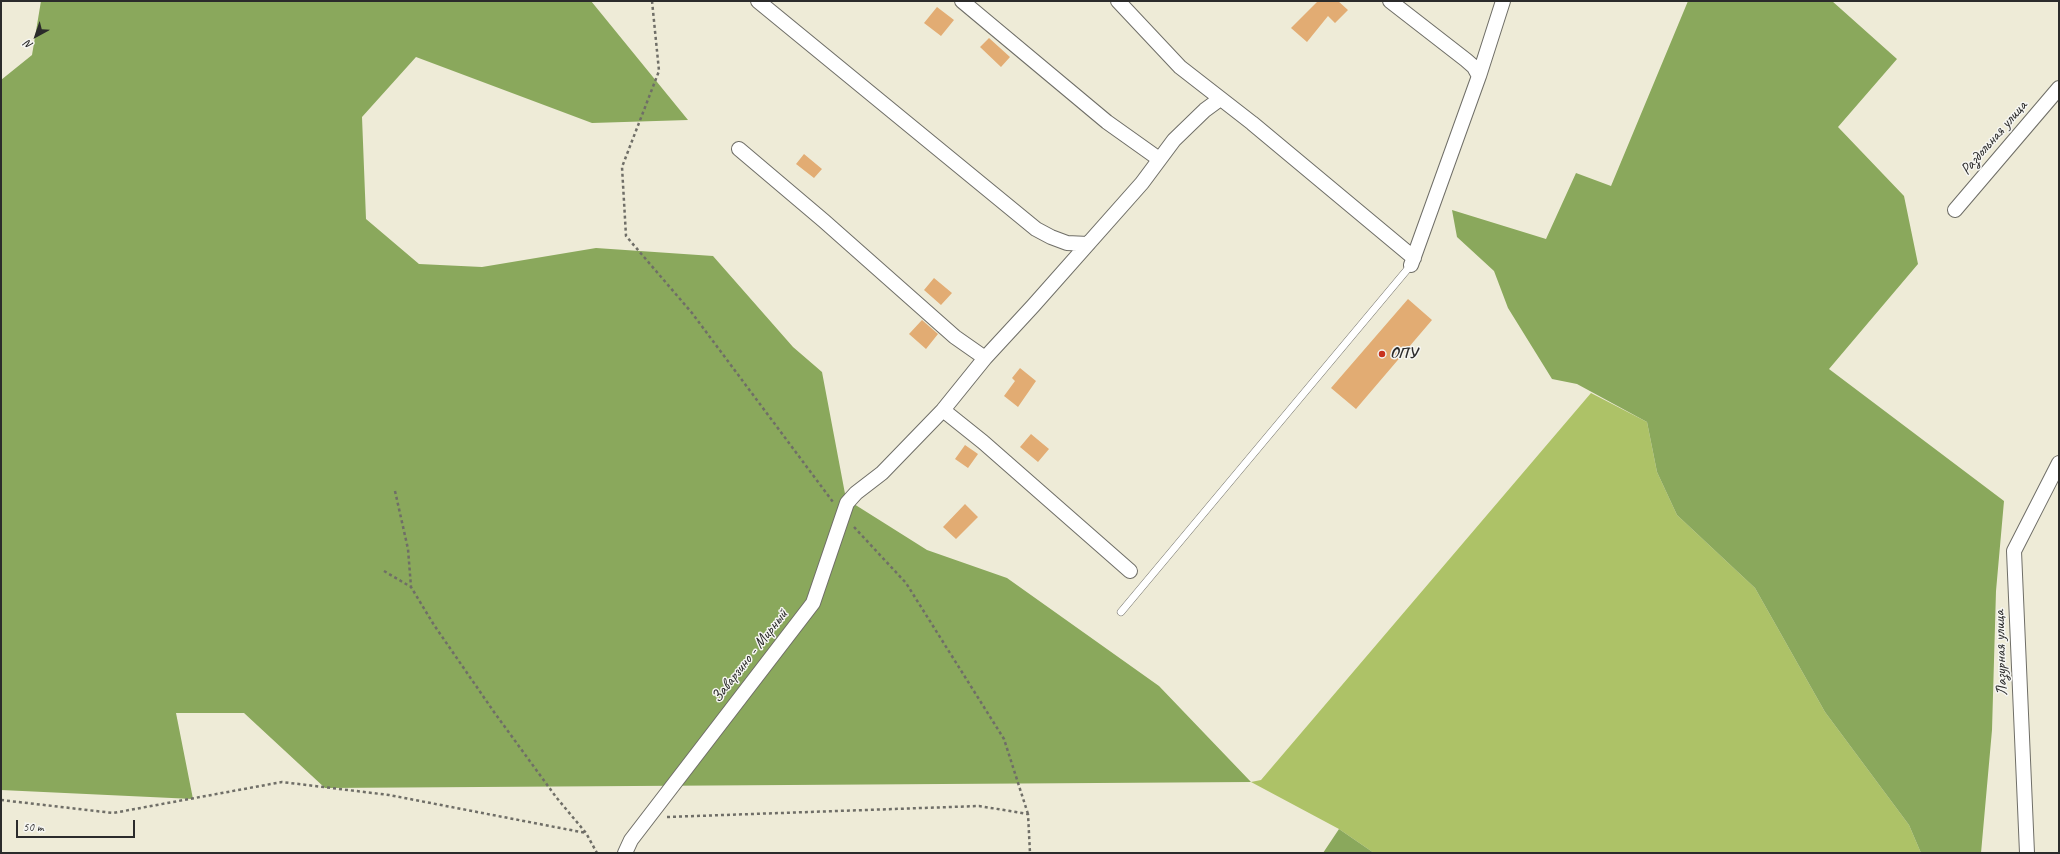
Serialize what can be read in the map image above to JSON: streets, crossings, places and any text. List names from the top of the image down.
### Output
{
  "streets": {
    "street": ["Раздольная улица", "Лазурная улица", "Заварзино - Мирный"]
  },
  "places": ["ОПУ"],
  "scale_bar": "50 m",
  "north": "bottom left"
}
